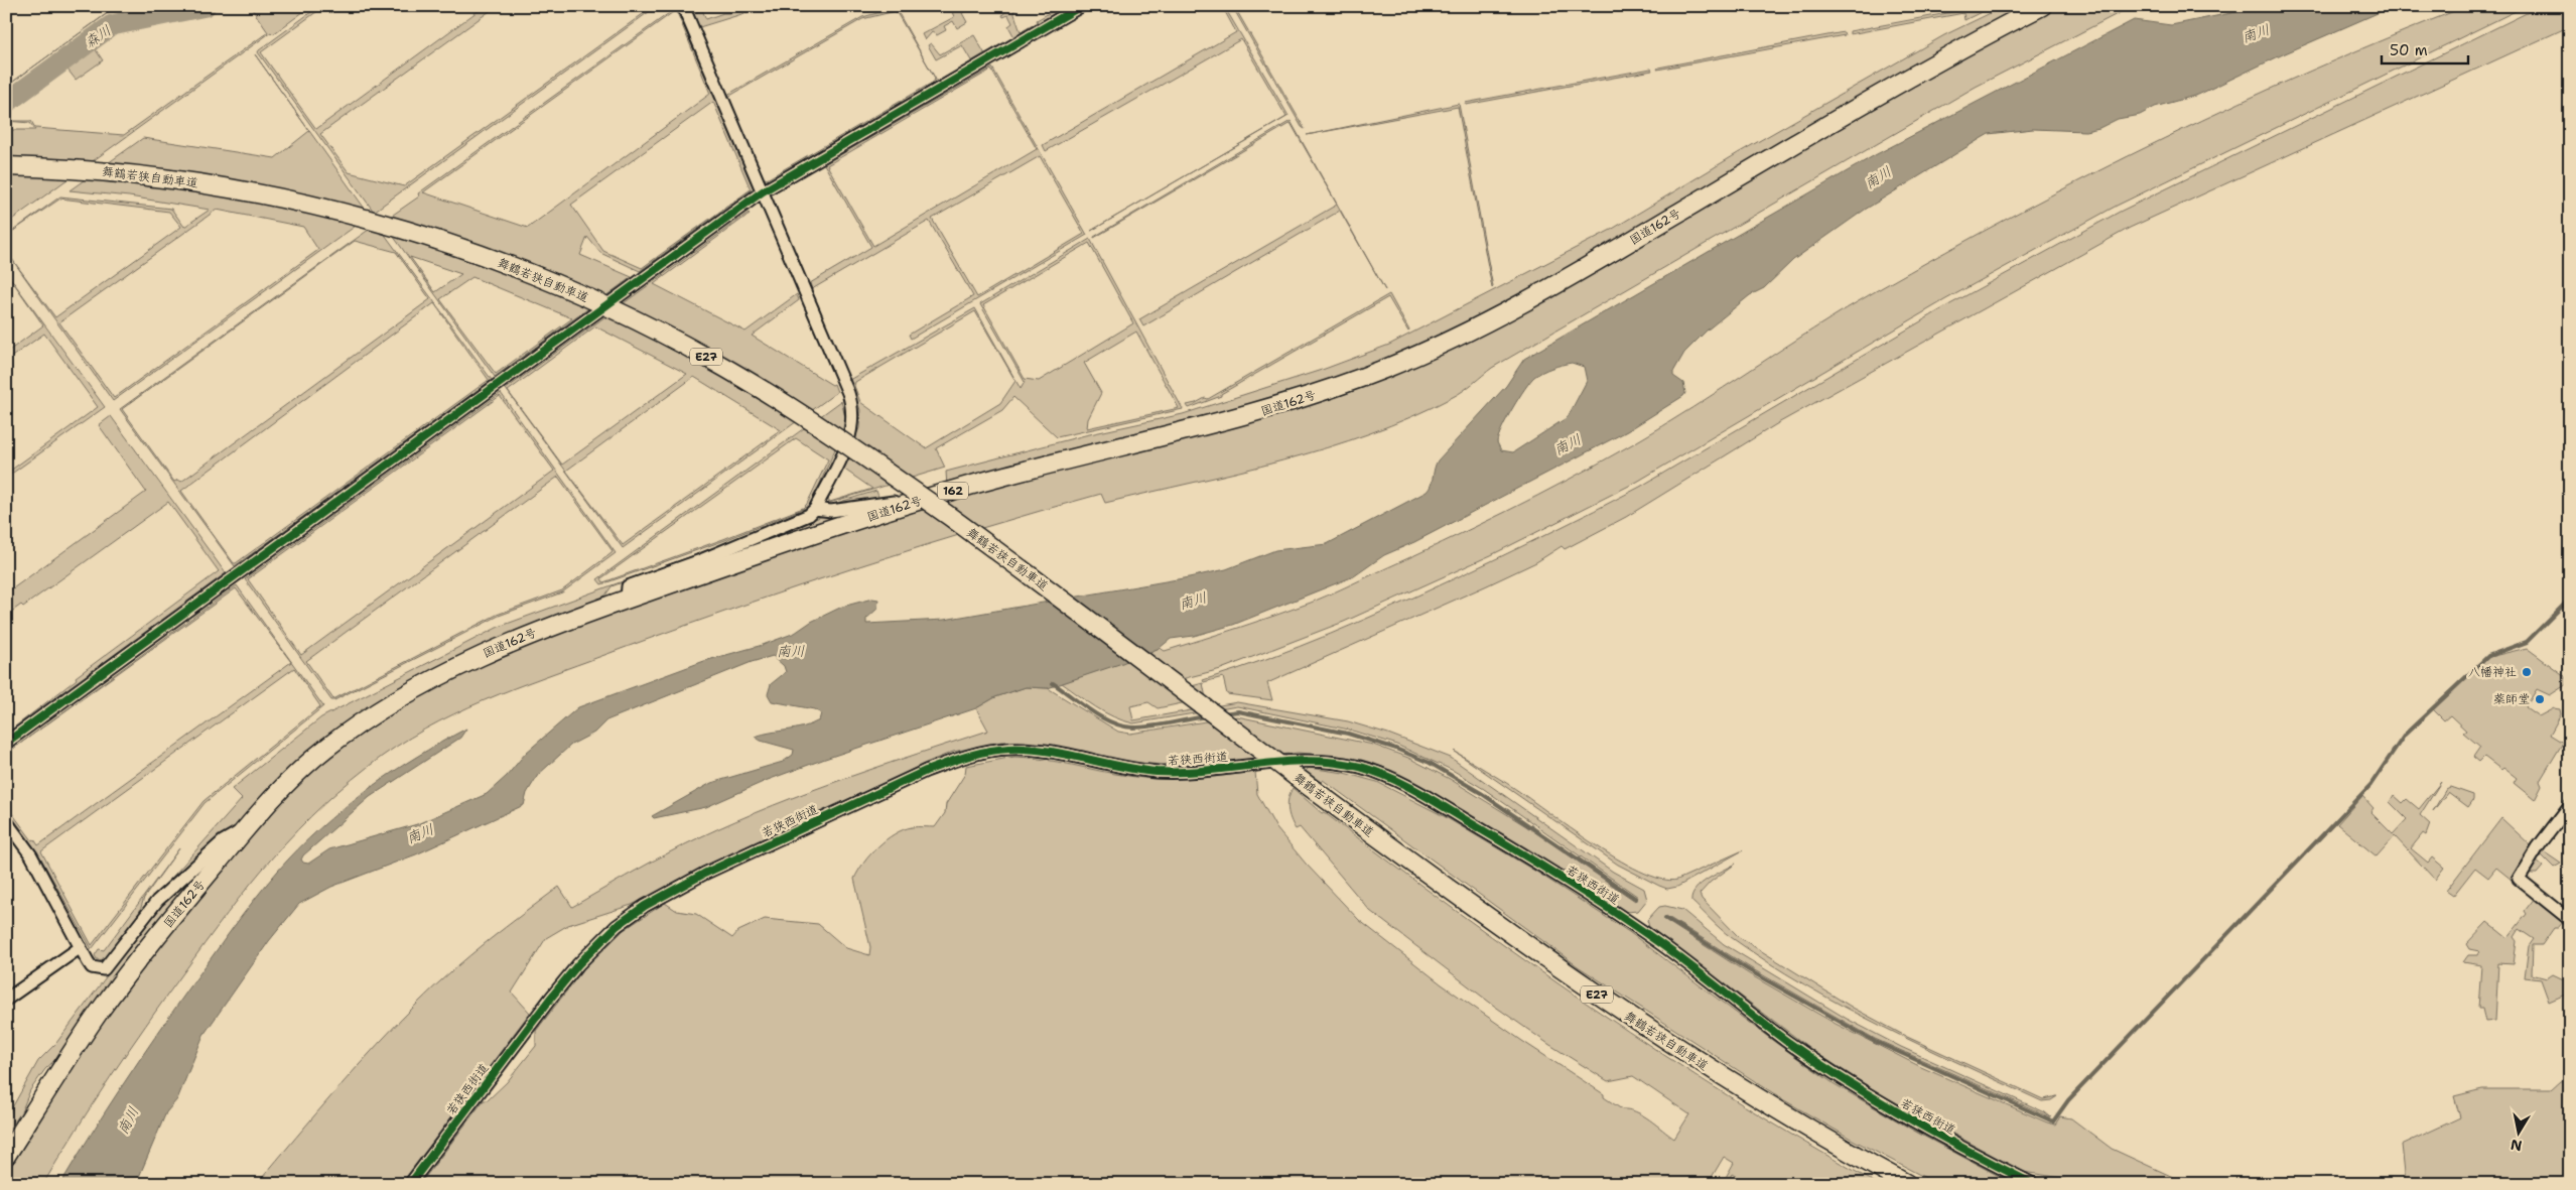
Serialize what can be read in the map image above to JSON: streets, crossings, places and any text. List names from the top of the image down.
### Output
{
  "streets": {
    "highway": [
      "舞鶴若狭自動車道",
      "国道162号",
      "E27",
      "162"
    ],
    "street": ["若狭西街道"]
  },
  "water": ["南川", "森川"],
  "places": ["八幡神社", "薬師堂"],
  "scale_bar": "50 m",
  "north": "bottom"
}
